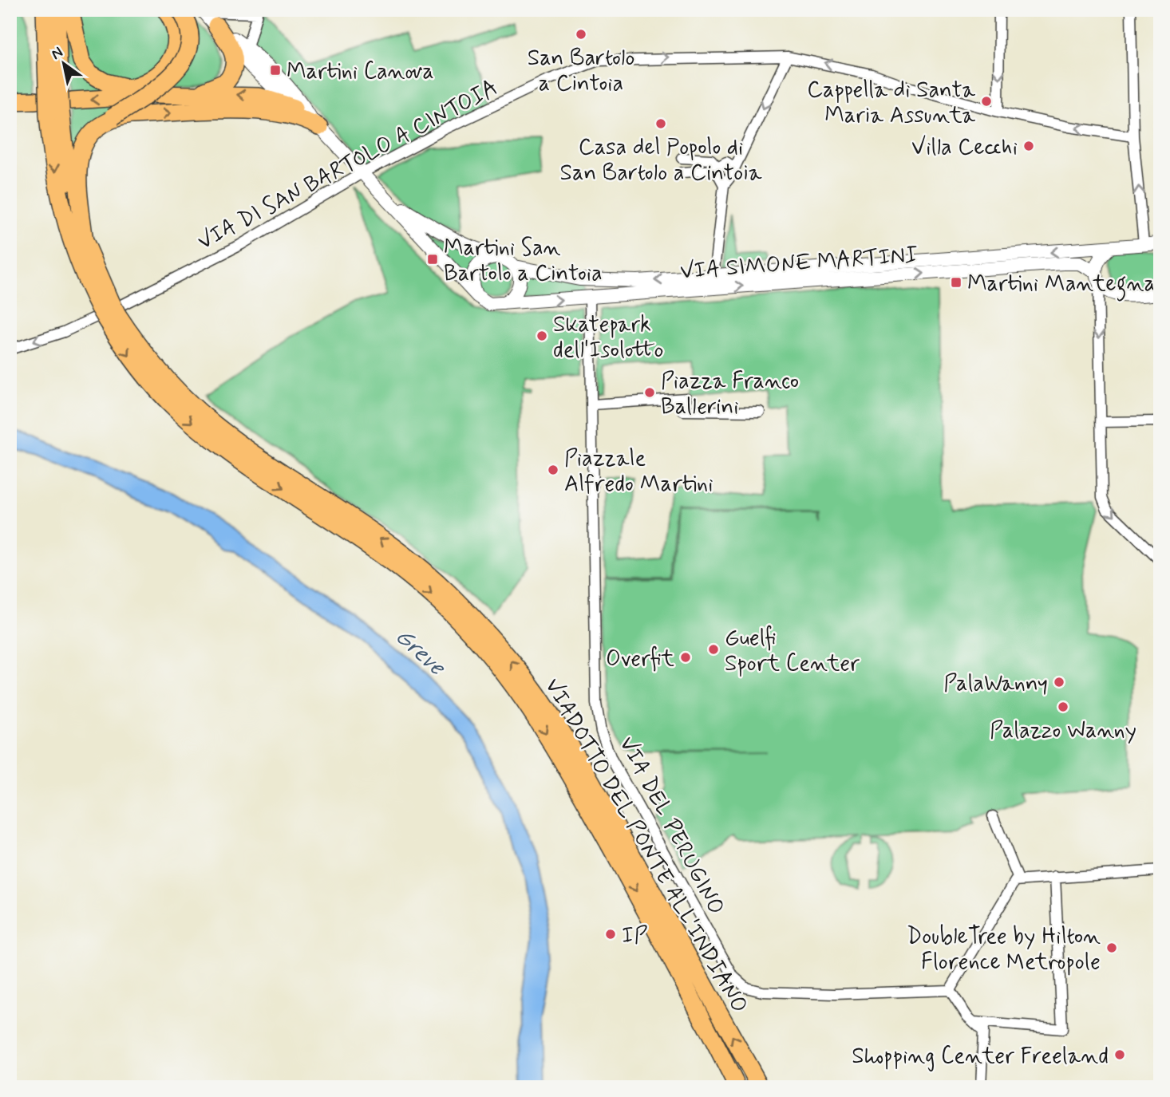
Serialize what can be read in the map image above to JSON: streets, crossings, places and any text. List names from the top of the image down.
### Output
{
  "streets": {
    "highway": ["VIADOTTO DEL PONTE ALL'INDIANO"],
    "street": ["VIA DI SAN BARTOLO A CINTOIA", "VIA SIMONE MARTINI", "VIA DEL PERUGINO"]
  },
  "crossings": [
    ["VIA DI SAN BARTOLO A CINTOIA", "VIA SIMONE MARTINI"],
    ["VIA DI SAN BARTOLO A CINTOIA", "VIADOTTO DEL PONTE ALL'INDIANO"],
    ["VIA SIMONE MARTINI", "VIA DEL PERUGINO"]
  ],
  "water": ["Greve"],
  "places": {
    "other": [
      "San Bartolo a Cintoia",
      "Cappella di Santa Maria Assunta",
      "Casa del Popolo di San Bartolo a Cintoia",
      "Villa Cecchi",
      "Skatepark dell'Isolotto",
      "Piazza Franco Ballerini",
      "Piazzale Alfredo Martini",
      "Guelfi Sport Center",
      "Overfit",
      "PalaWanny",
      "Palazzo Wanny",
      "IP",
      "DoubleTree by Hilton Florence Metropole",
      "Shopping Center Freeland"
    ],
    "transit": ["Martini Canova", "Martini San Bartolo a Cintoia", "Martini Mantegna"]
  },
  "north": "top left"
}
